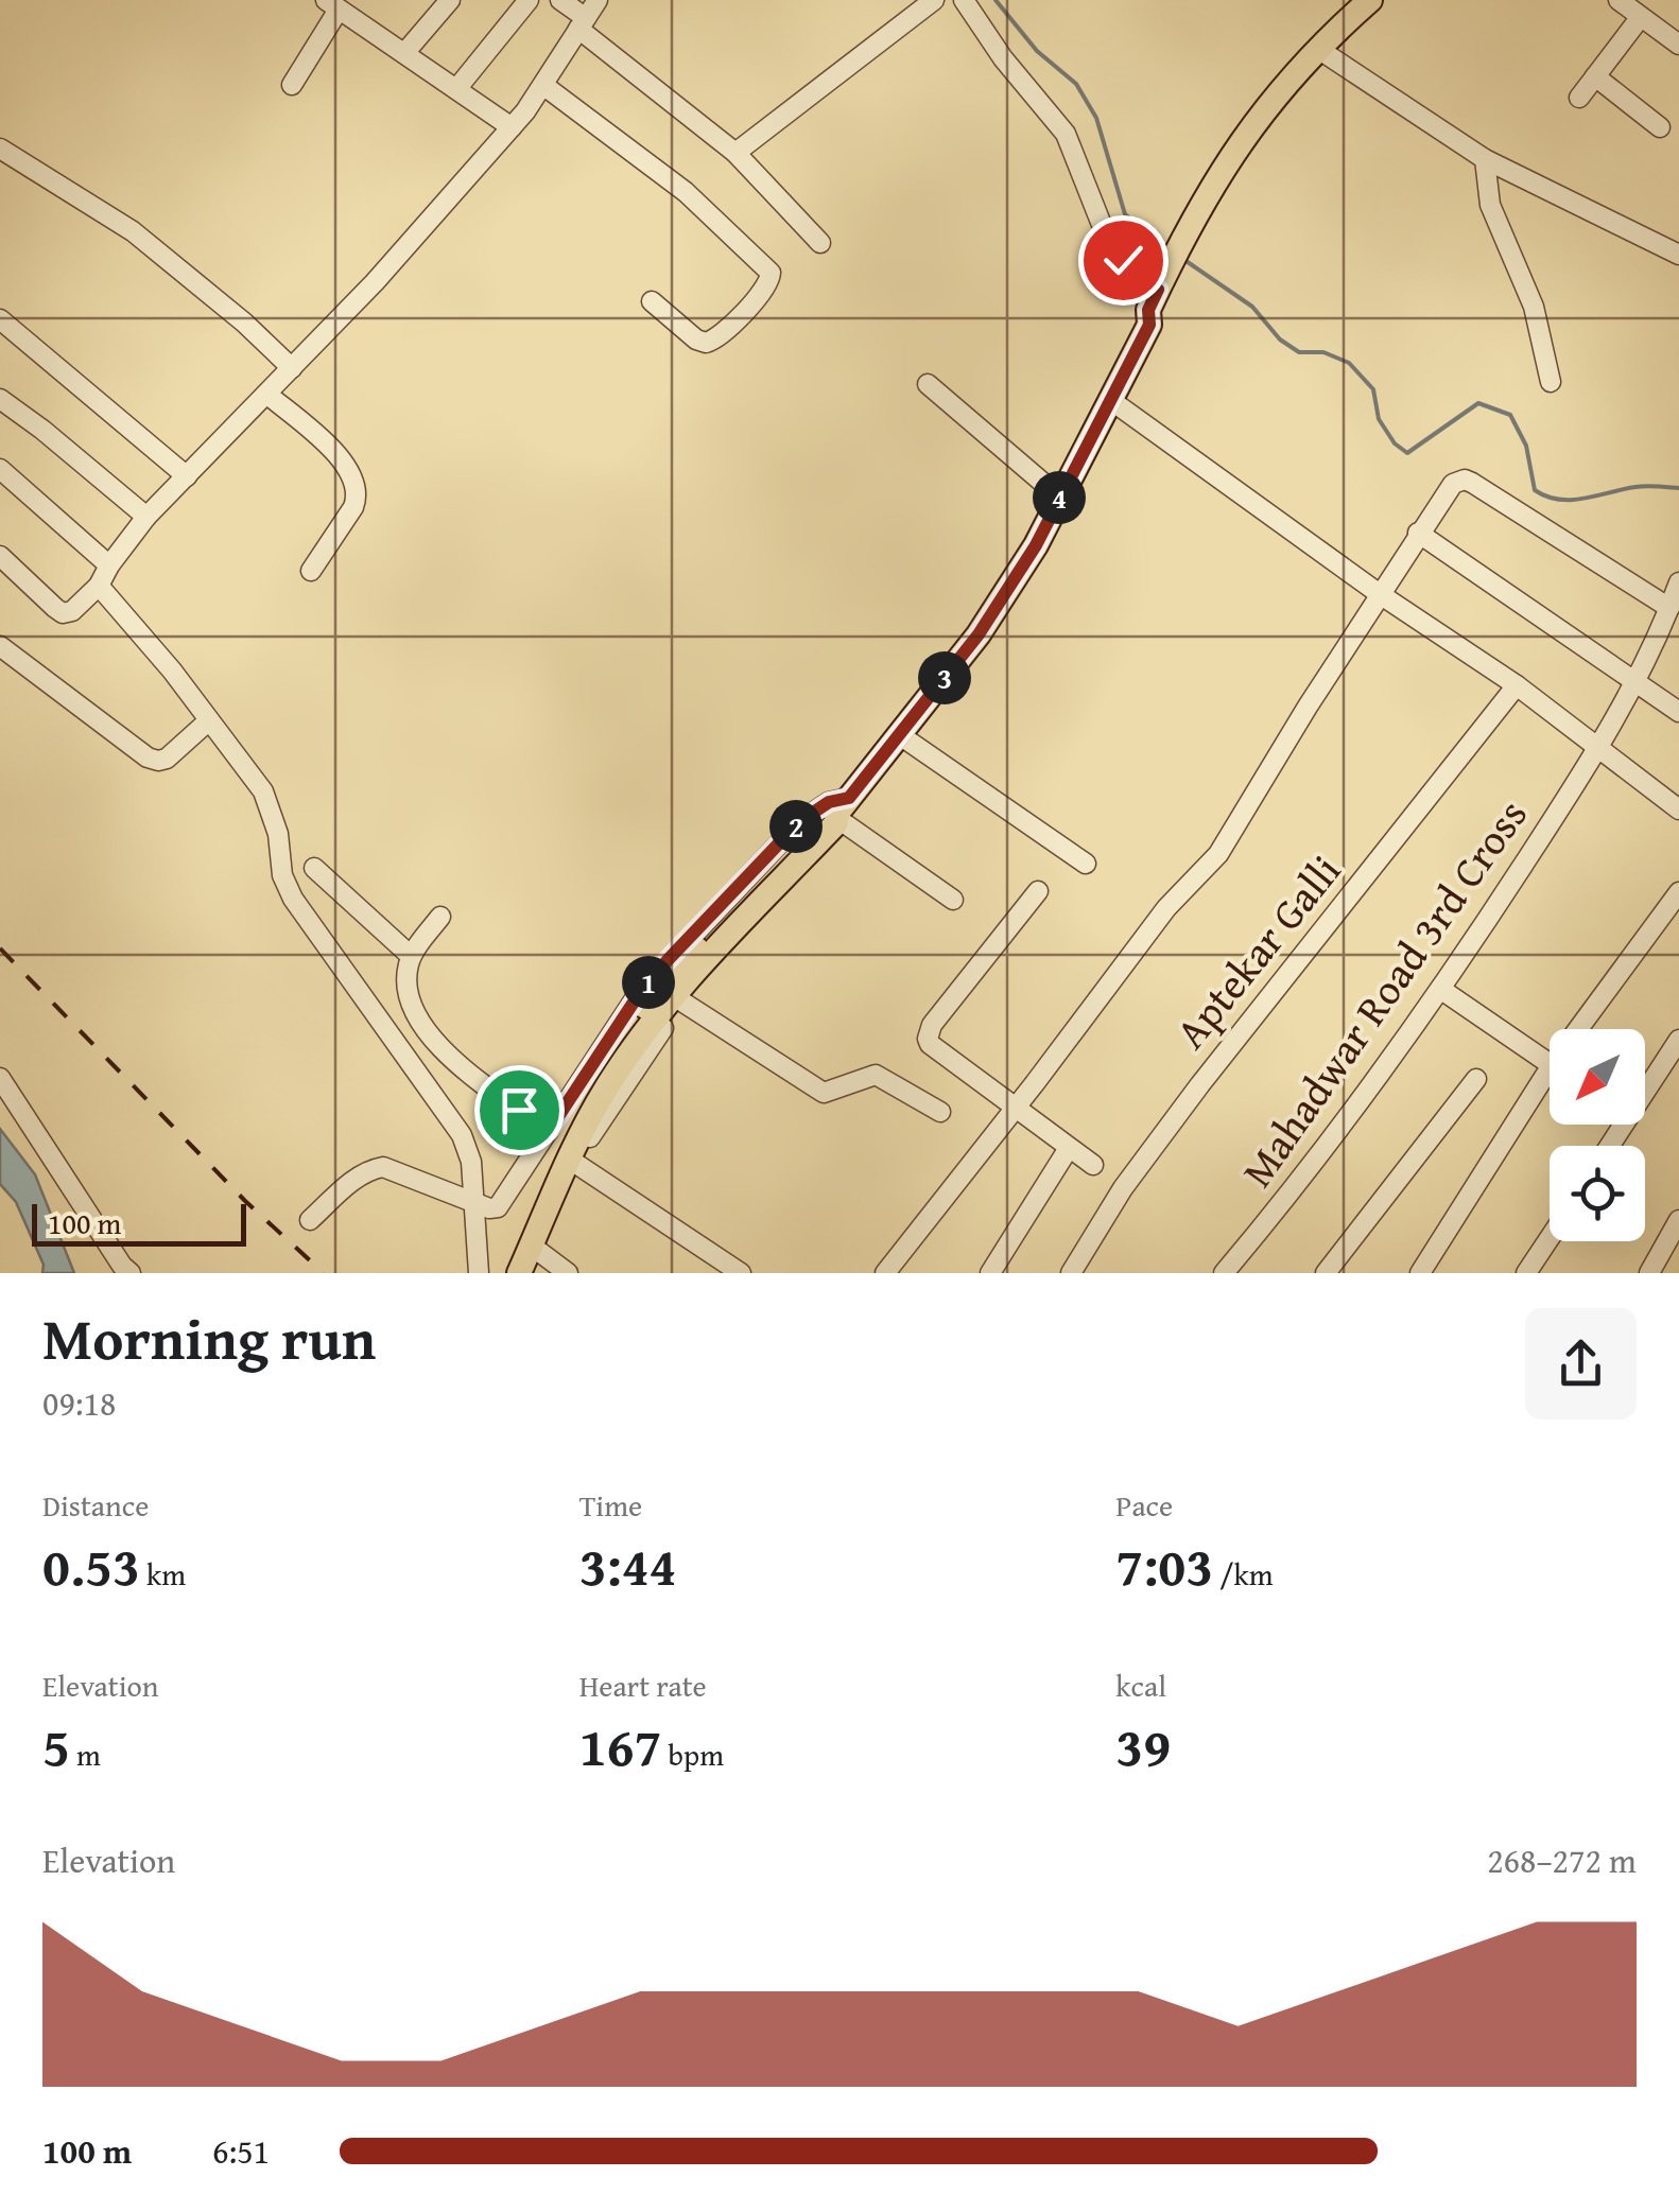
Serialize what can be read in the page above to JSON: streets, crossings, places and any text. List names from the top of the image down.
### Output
{
  "streets": {
    "street": ["Aptekar Galli", "Mahadwar Road 3rd Cross"]
  },
  "scale_bar": "100 m",
  "north": "bottom left",
  "page": {
    "pins": [
      "4",
      "3",
      "2",
      "1"
    ],
    "scale": "100 m",
    "heading": ["Morning run", "09:18"],
    "stats": [
      ["Distance", "0.53 km"],
      ["Time", "3:44"],
      ["Pace", "7:03 /km"],
      ["Elevation", "5 m"],
      ["Heart rate", "167 bpm"],
      ["kcal", "39"]
    ],
    "chart": ["Elevation", "268–272 m"],
    "list": [
      {
        "name": "100 m",
        "note": "6:51"
      }
    ]
  }
}
